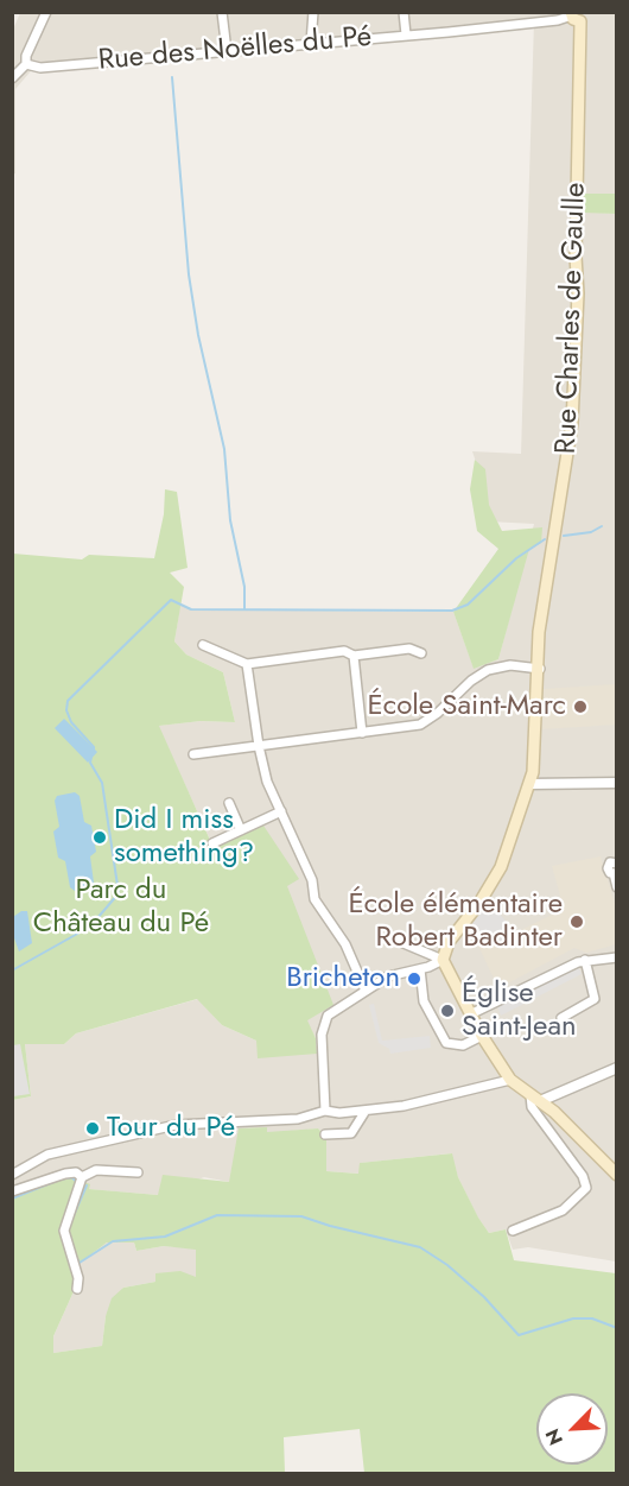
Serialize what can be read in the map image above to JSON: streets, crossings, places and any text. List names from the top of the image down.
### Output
{
  "streets": {
    "main road": ["Rue Charles de Gaulle"],
    "street": ["Rue des Noëlles du Pé"]
  },
  "crossings": [
    ["Rue des Noëlles du Pé", "Rue Charles de Gaulle"]
  ],
  "parks": ["Parc du Château du Pé"],
  "places": [
    "École Saint-Marc",
    "Did I miss something?",
    "École élémentaire Robert Badinter",
    "Bricheton",
    "Église Saint-Jean",
    "Tour du Pé"
  ],
  "north": "bottom left"
}
